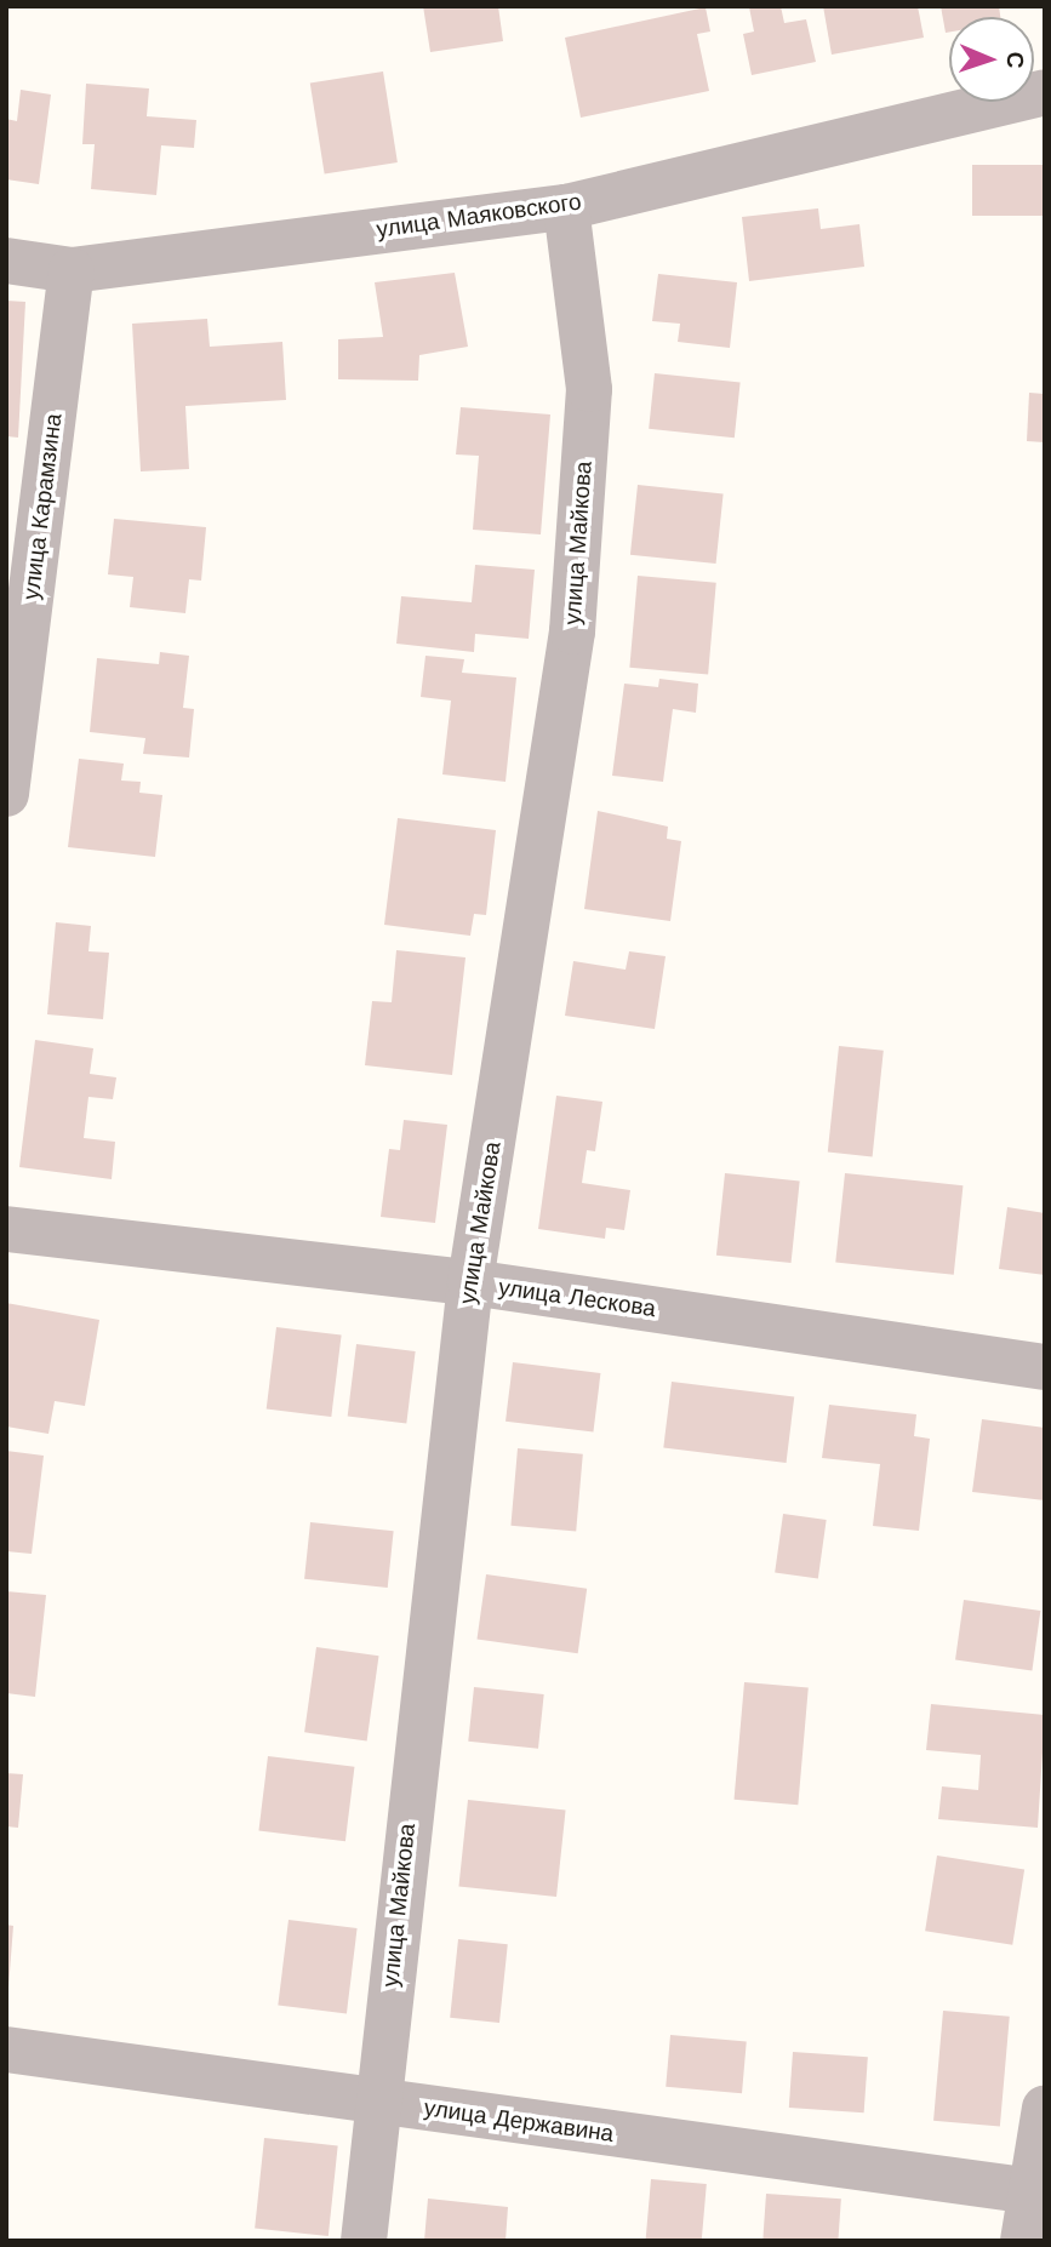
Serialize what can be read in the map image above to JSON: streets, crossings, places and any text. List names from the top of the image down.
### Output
{
  "streets": {
    "street": [
      "улица Маяковского",
      "улица Карамзина",
      "улица Майкова",
      "улица Лескова",
      "улица Державина"
    ]
  },
  "crossings": [
    ["улица Маяковского", "улица Карамзина"],
    ["улица Маяковского", "улица Майкова"],
    ["улица Майкова", "улица Лескова"],
    ["улица Майкова", "улица Державина"]
  ],
  "north": "right"
}
